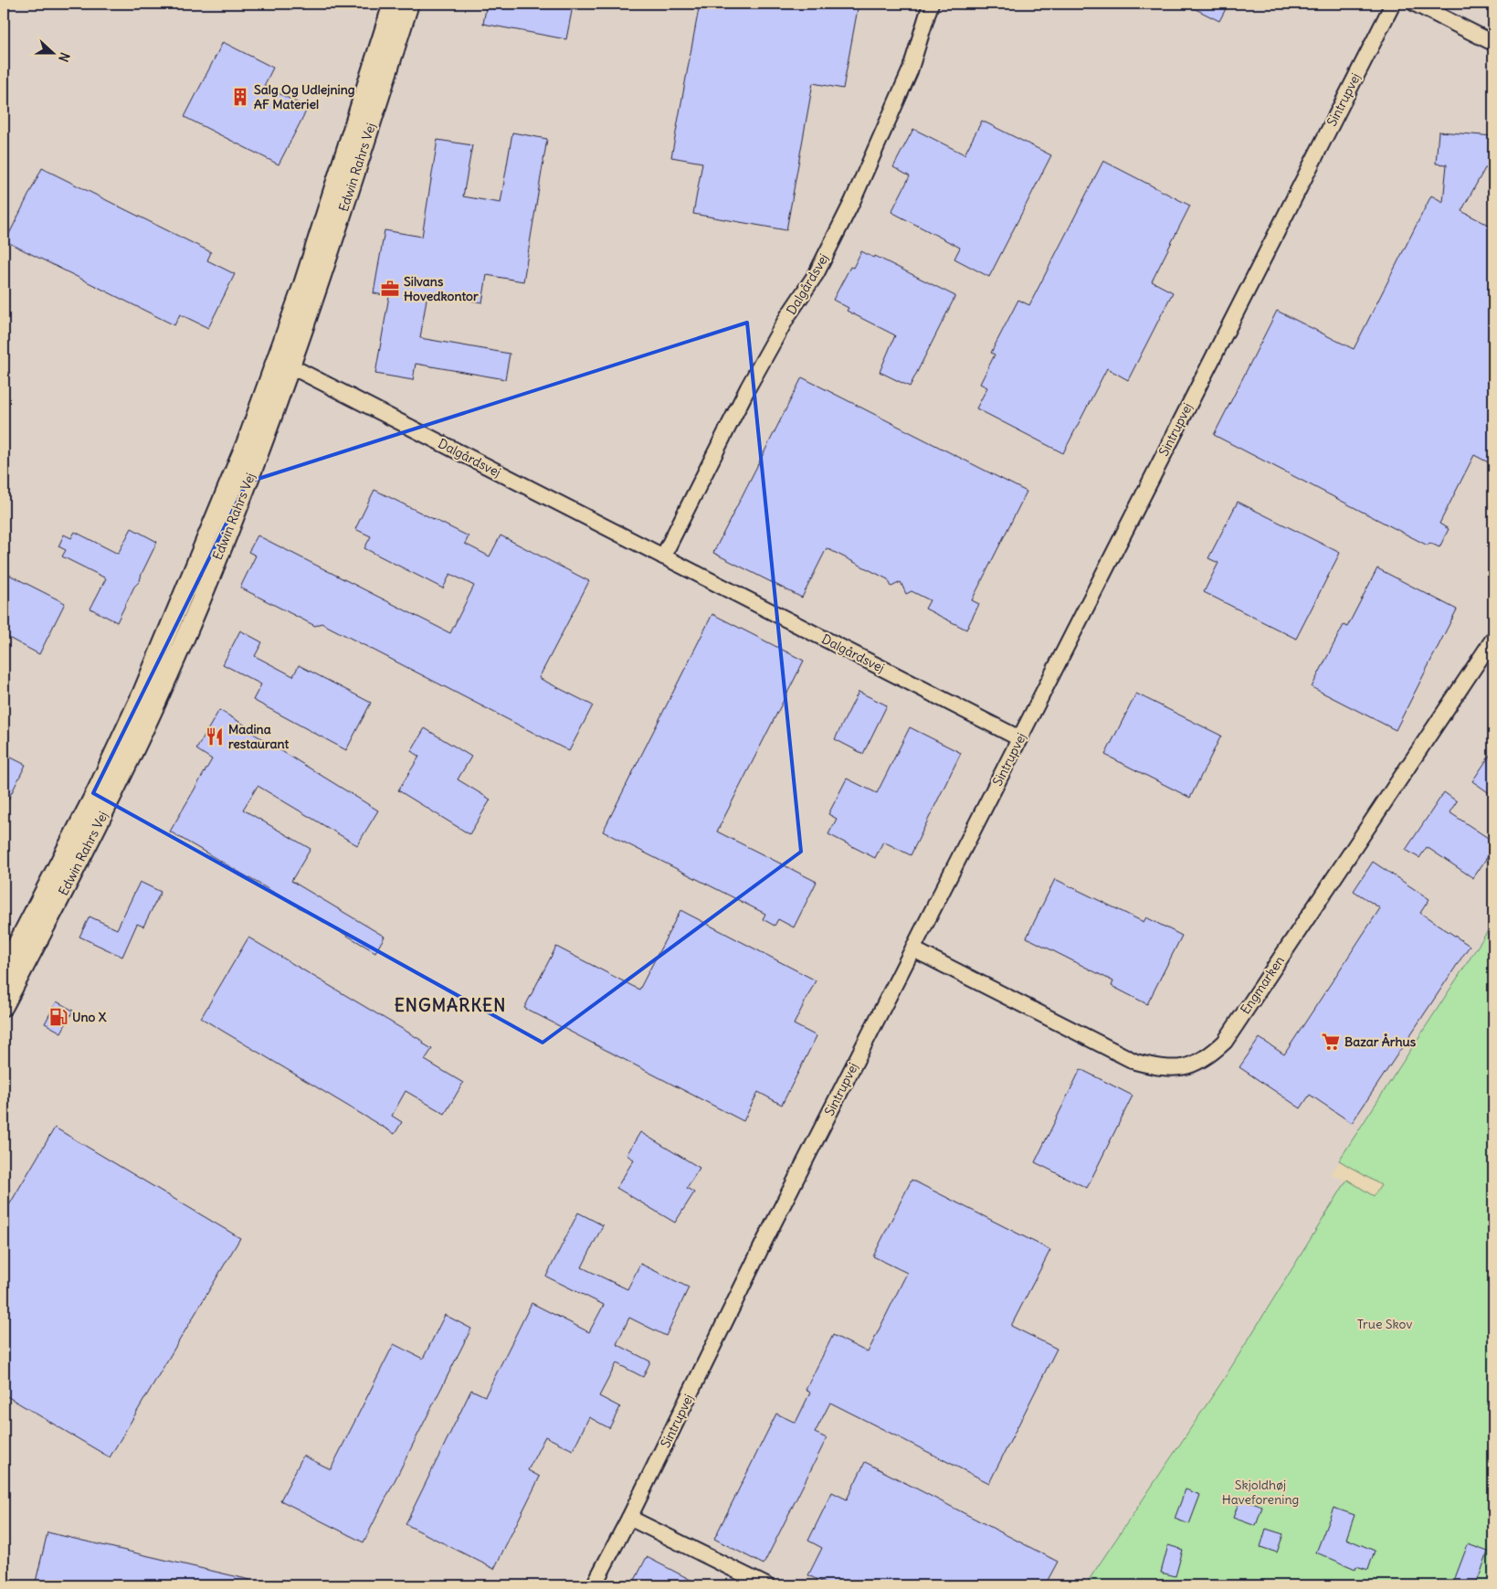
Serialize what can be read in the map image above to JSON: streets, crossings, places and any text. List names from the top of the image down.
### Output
{
  "streets": {
    "street": [
      "Sintrupvej",
      "Edwin Rahrs Vej",
      "Dalgårdsvej",
      "Engmarken"
    ]
  },
  "crossings": [
    ["Sintrupvej", "Dalgårdsvej"],
    ["Sintrupvej", "Engmarken"],
    ["Edwin Rahrs Vej", "Dalgårdsvej"]
  ],
  "districts": ["ENGMARKEN"],
  "parks": ["True Skov", "Skjoldhøj Haveforening"],
  "places": {
    "building": ["Salg Og Udlejning AF Materiel"],
    "office": ["Silvans Hovedkontor"],
    "restaurant": ["Madina restaurant"],
    "fuel station": ["Uno X"],
    "supermarket": ["Bazar Århus"]
  },
  "north": "right"
}
